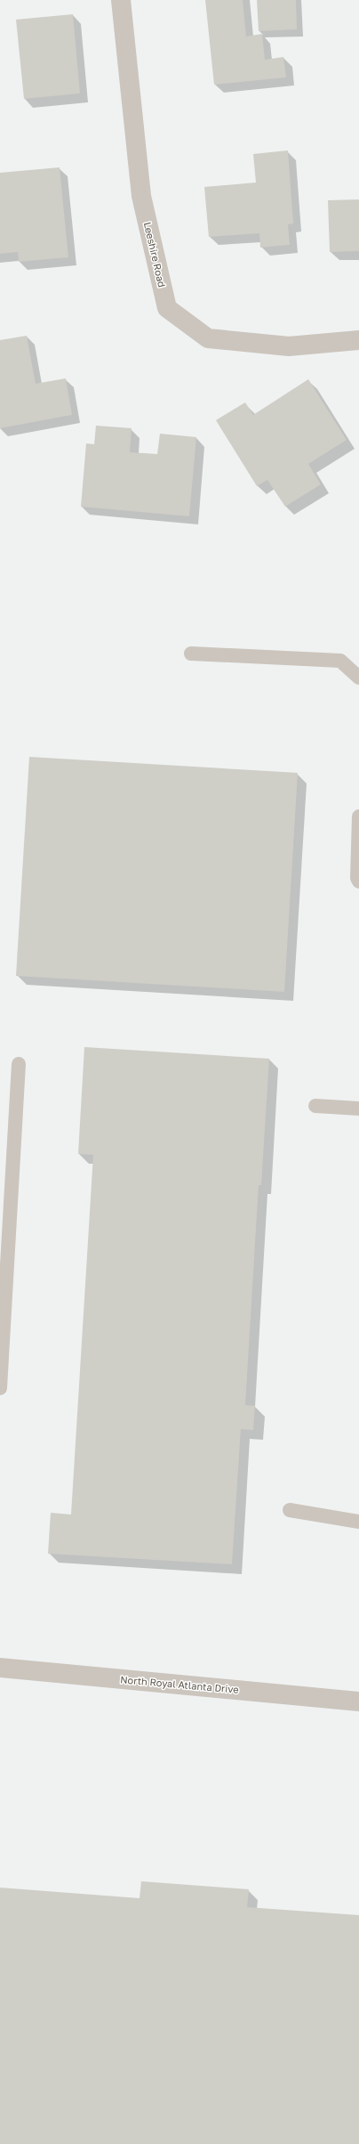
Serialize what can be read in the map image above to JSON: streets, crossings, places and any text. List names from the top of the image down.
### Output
{
  "streets": {
    "street": ["Leeshire Road", "North Royal Atlanta Drive"]
  }
}
